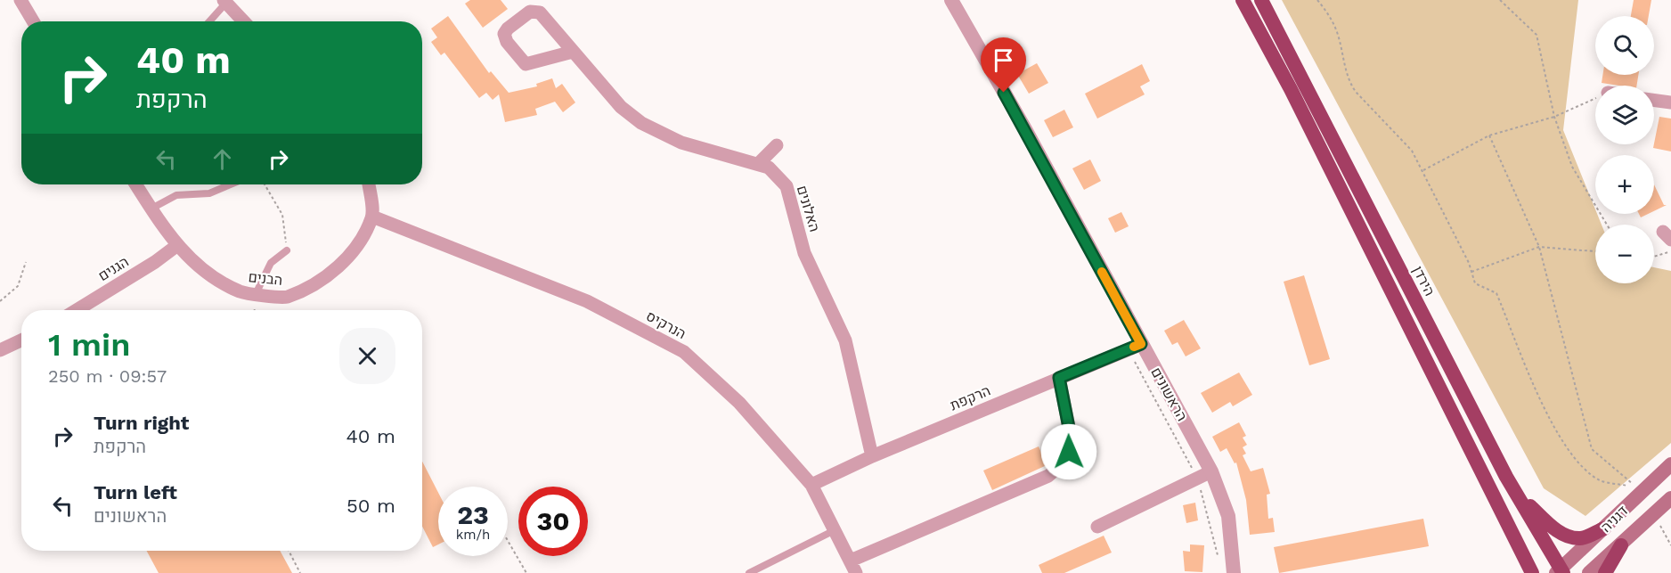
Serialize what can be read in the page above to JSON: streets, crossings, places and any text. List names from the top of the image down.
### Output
{
  "streets": {
    "highway": ["הירדן"],
    "main road": ["דגניה"],
    "street": [
      "האלונים",
      "הגנים",
      "הבנים",
      "הנרקיס",
      "הראשונים",
      "הרקפת"
    ]
  },
  "crossings": [
    ["האלונים", "הרקפת"],
    ["הגנים", "הבנים"],
    ["הבנים", "הנרקיס"],
    ["הירדן", "דגניה"],
    ["הנרקיס", "הרקפת"],
    ["הראשונים", "הרקפת"]
  ],
  "page": {
    "map_buttons": ["+", "−"],
    "turn": ["40 m", "הרקפת"],
    "heading": ["1 min", "250 m · 09:57"],
    "list": [
      {
        "name": "Turn right",
        "note": "הרקפת",
        "value": "40 m"
      },
      {
        "name": "Turn left",
        "note": "הראשונים",
        "value": "50 m"
      }
    ],
    "speed": "23 km/h",
    "limit": "30"
  }
}
